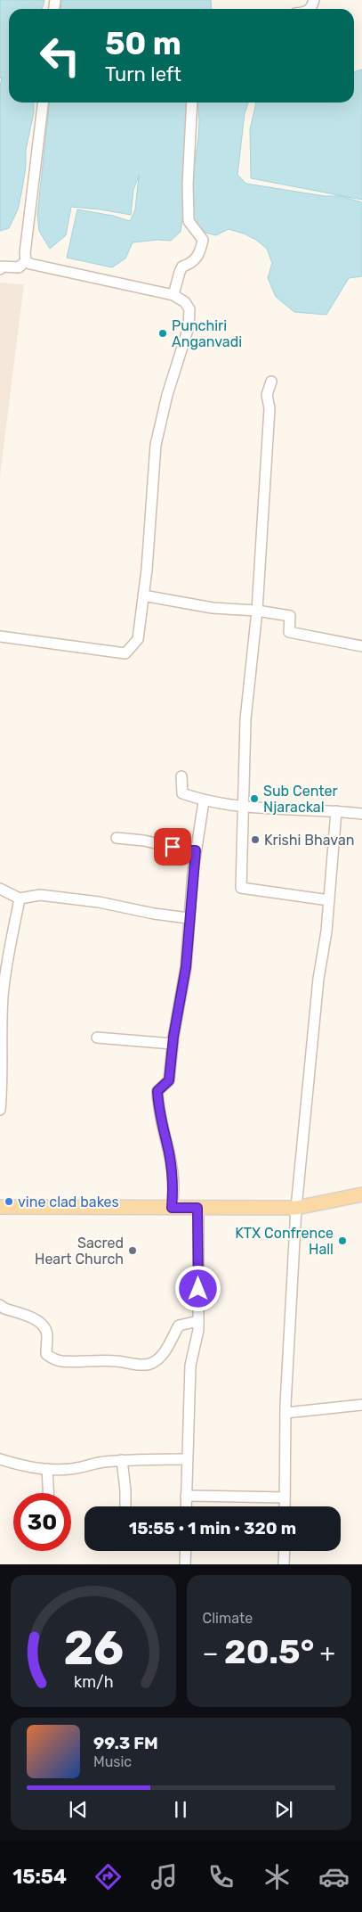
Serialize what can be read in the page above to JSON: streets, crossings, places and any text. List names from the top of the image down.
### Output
{
  "places": [
    "Punchiri Anganvadi",
    "Sub Center Njarackal",
    "Krishi Bhavan",
    "vine clad bakes",
    "KTX Confrence Hall",
    "Sacred Heart Church"
  ],
  "page": {
    "turn": ["50 m", "Turn left"],
    "limit": "30",
    "trip": "15:55 · 1 min · 320 m",
    "tile": "Climate",
    "heat": ["−", "20.5°", "+"],
    "song": ["99.3 FM", "Music"],
    "tabs": "15:54",
    "gauge": ["26", "km/h"]
  }
}
